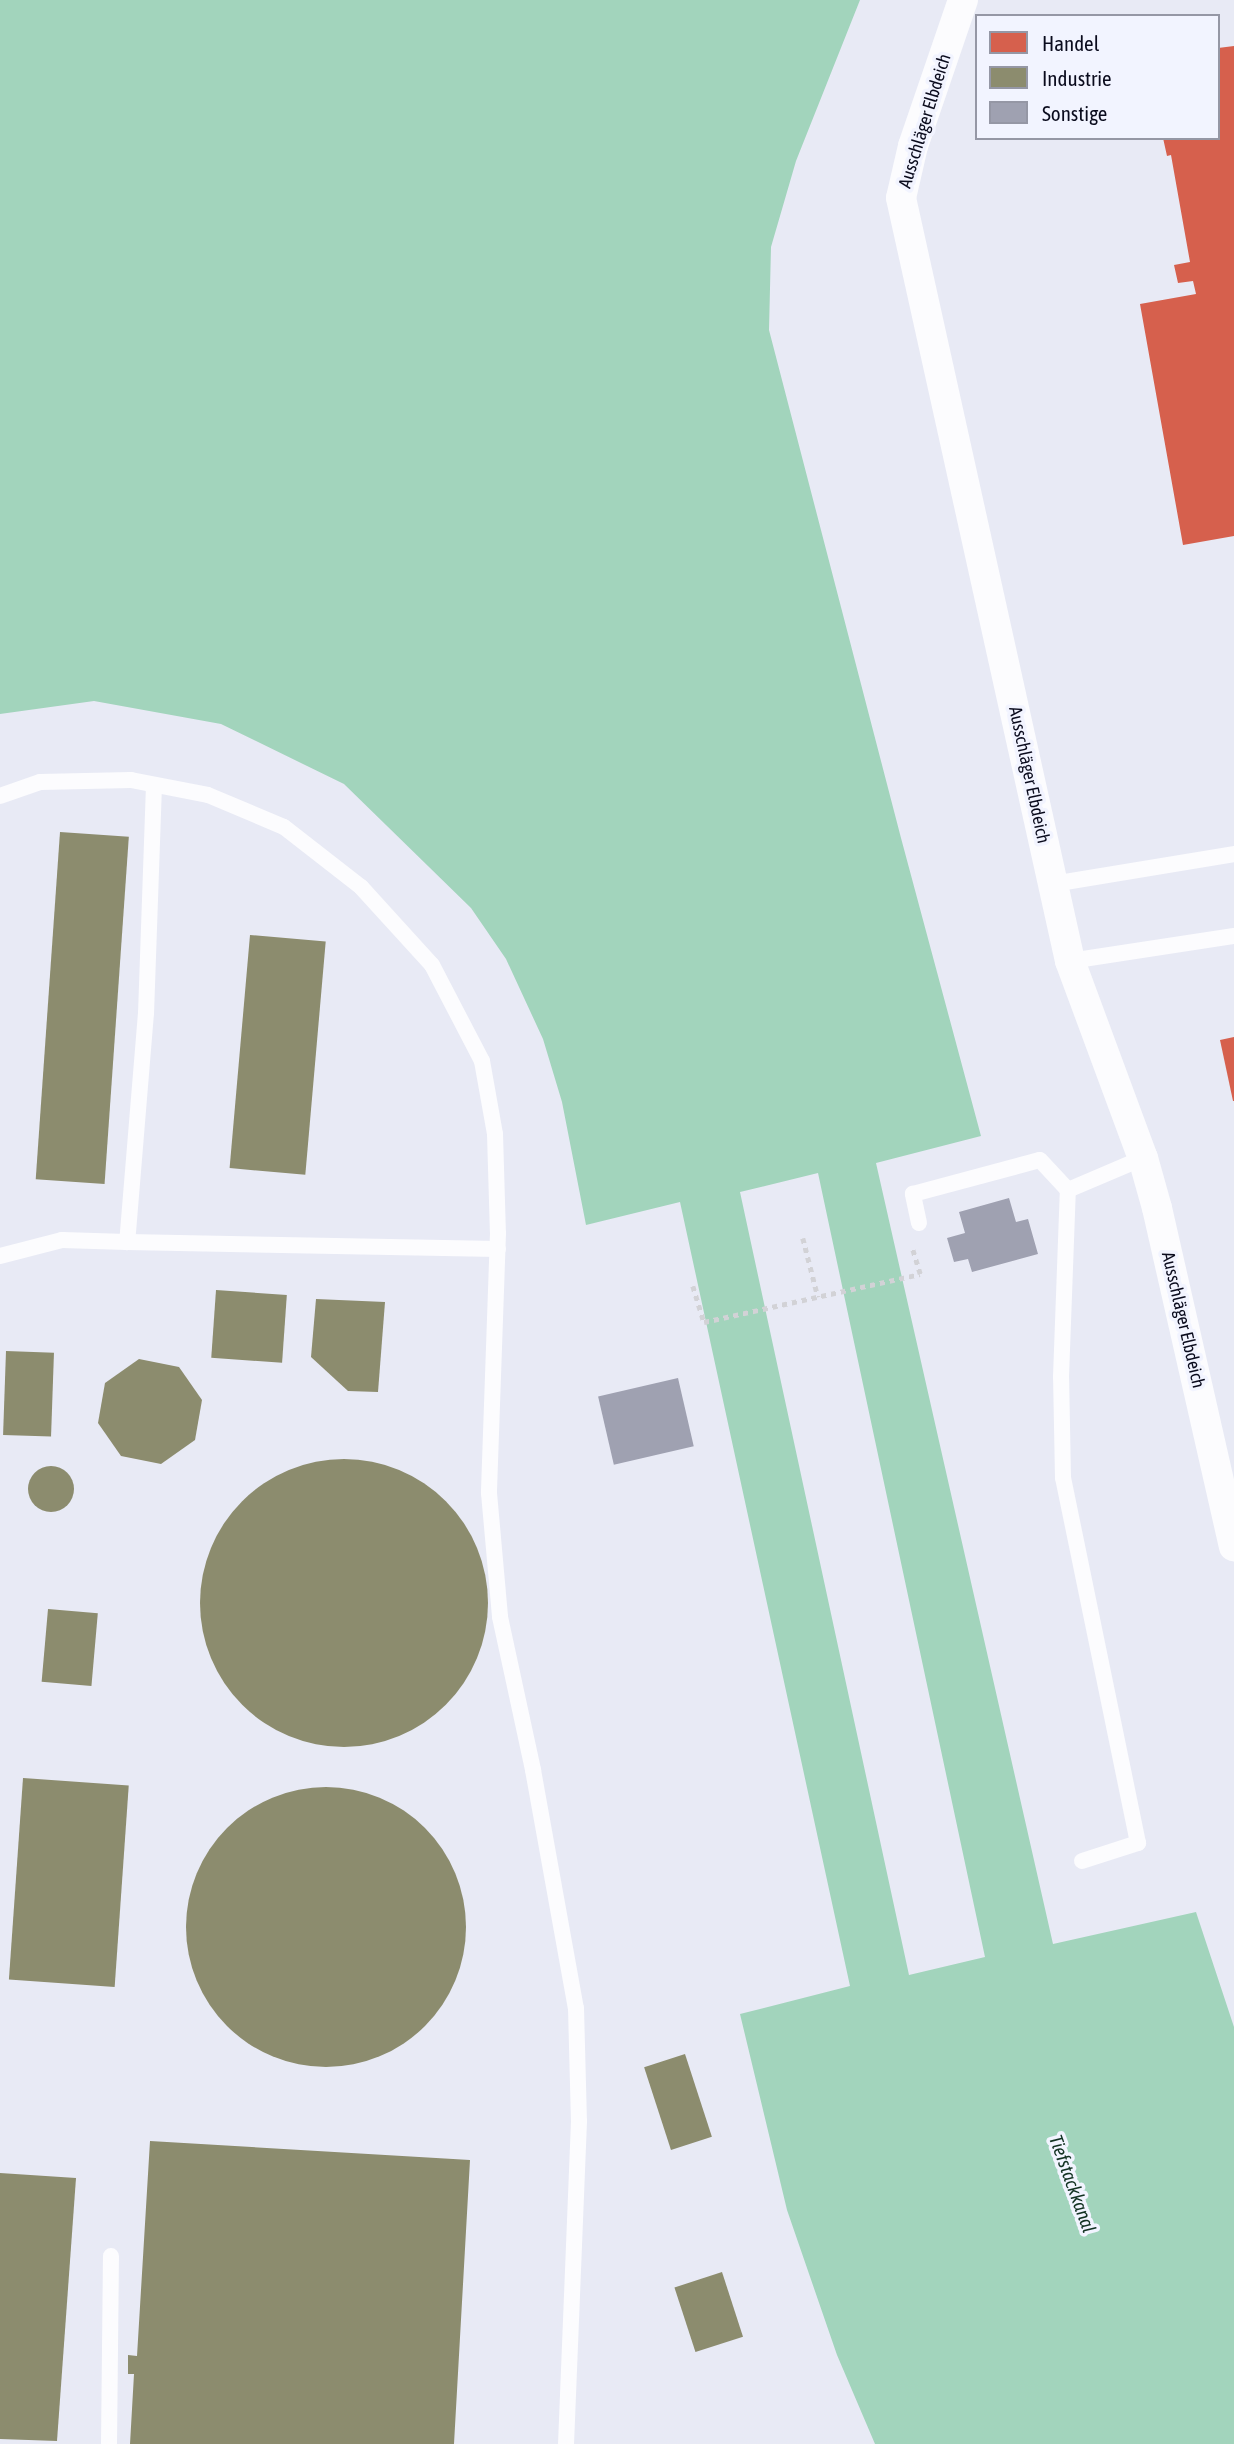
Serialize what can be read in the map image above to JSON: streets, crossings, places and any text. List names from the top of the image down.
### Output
{
  "streets": {
    "street": ["Ausschläger Elbdeich"]
  },
  "water": ["Tiefstackkanal"],
  "legend": ["Handel", "Industrie", "Sonstige"]
}
